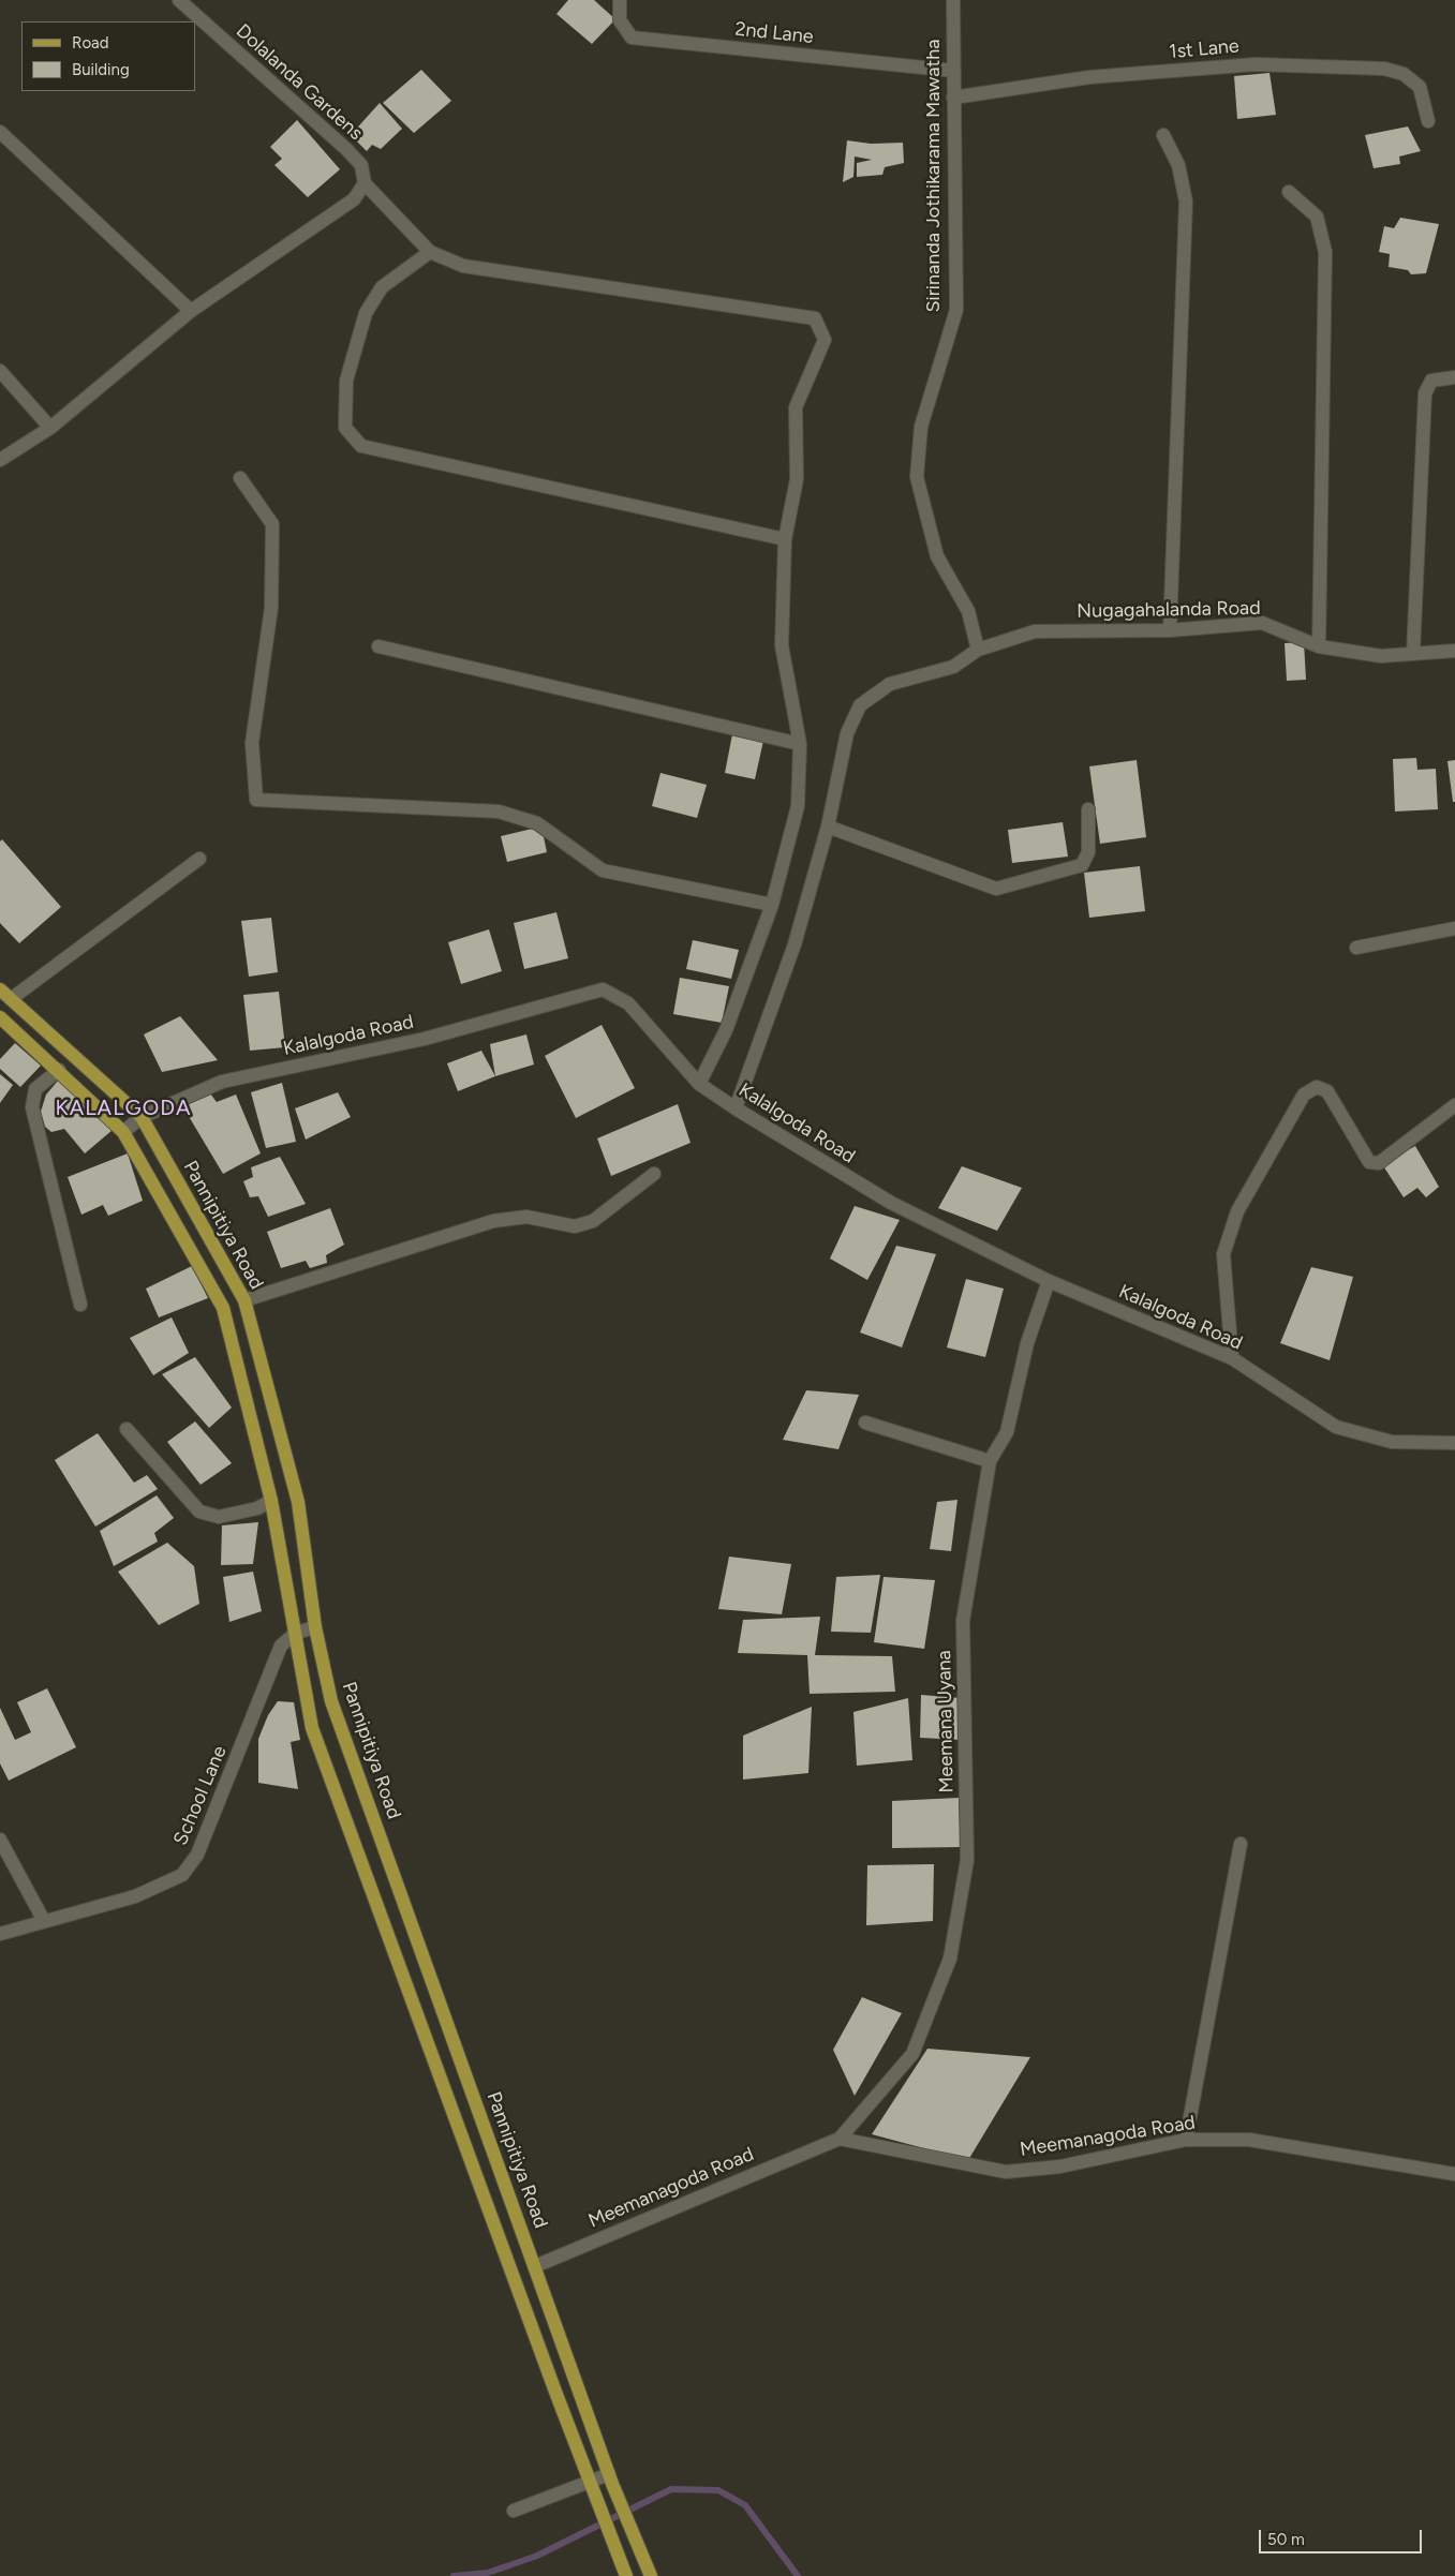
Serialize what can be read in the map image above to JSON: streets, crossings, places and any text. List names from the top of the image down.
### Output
{
  "streets": {
    "main road": ["Pannipitiya Road"],
    "street": [
      "2nd Lane",
      "1st Lane",
      "Dolalanda Gardens",
      "Sirinanda Jothikarama Mawatha",
      "Nugagahalanda Road",
      "Kalalgoda Road",
      "Meemana Uyana",
      "School Lane",
      "Meemanagoda Road"
    ]
  },
  "crossings": [
    ["2nd Lane", "Sirinanda Jothikarama Mawatha"],
    ["1st Lane", "Sirinanda Jothikarama Mawatha"],
    ["Sirinanda Jothikarama Mawatha", "Nugagahalanda Road"],
    ["Kalalgoda Road", "Pannipitiya Road"],
    ["Kalalgoda Road", "Meemana Uyana"],
    ["Pannipitiya Road", "Meemanagoda Road"],
    ["Meemana Uyana", "Meemanagoda Road"]
  ],
  "districts": ["KALALGODA"],
  "legend": ["Road", "Building"],
  "scale_bar": "50 m"
}
